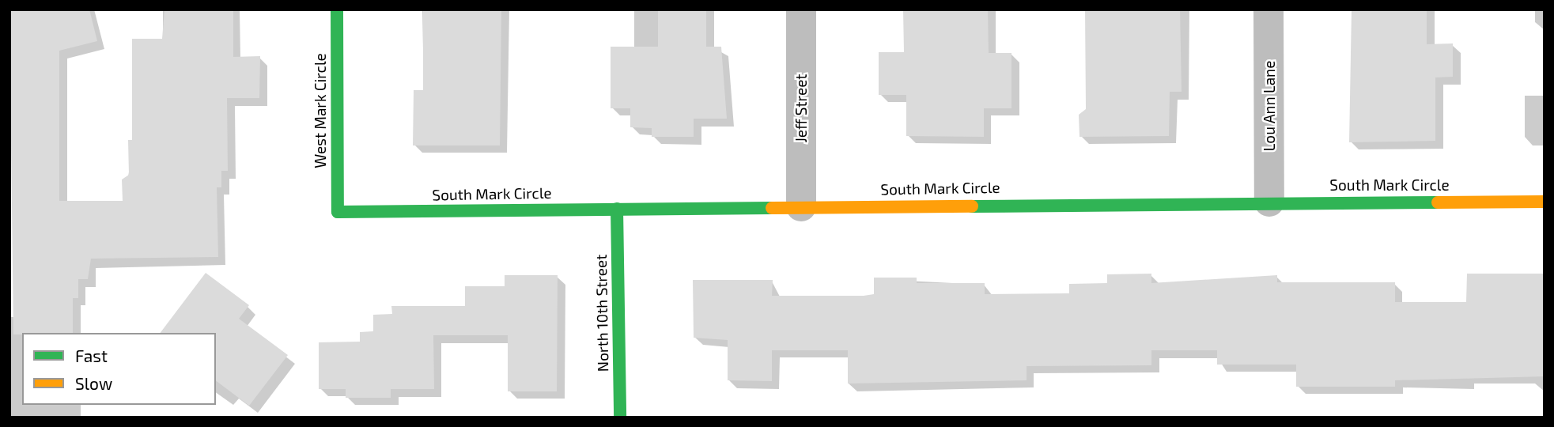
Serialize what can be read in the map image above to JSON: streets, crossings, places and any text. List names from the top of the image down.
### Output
{
  "streets": {
    "street": [
      "Lou Ann Lane",
      "Jeff Street",
      "West Mark Circle",
      "South Mark Circle",
      "North 10th Street"
    ]
  },
  "crossings": [
    ["Lou Ann Lane", "South Mark Circle"],
    ["Jeff Street", "South Mark Circle"],
    ["West Mark Circle", "South Mark Circle"],
    ["South Mark Circle", "North 10th Street"]
  ],
  "legend": ["Fast", "Slow"]
}
